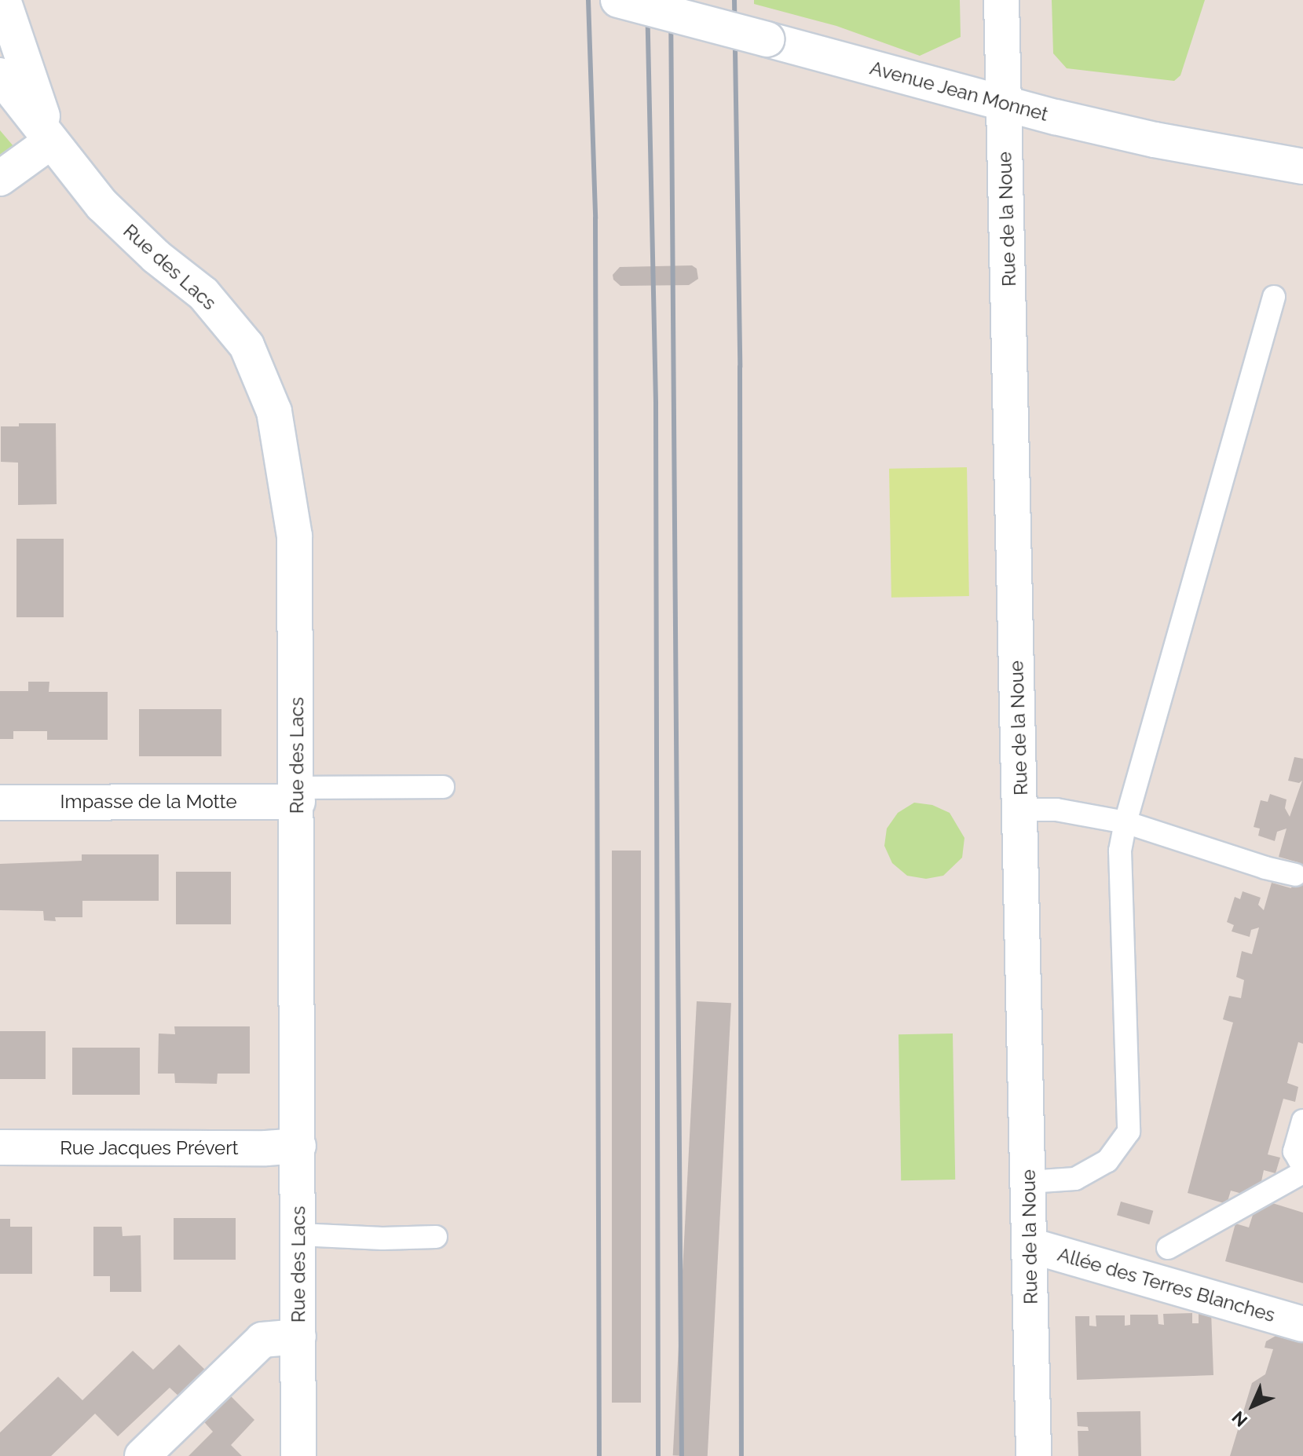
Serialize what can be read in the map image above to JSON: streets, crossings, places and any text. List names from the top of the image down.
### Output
{
  "streets": {
    "street": [
      "Avenue Jean Monnet",
      "Rue de la Noue",
      "Rue des Lacs",
      "Impasse de la Motte",
      "Rue Jacques Prévert",
      "Allée des Terres Blanches"
    ]
  },
  "crossings": [
    ["Avenue Jean Monnet", "Rue de la Noue"],
    ["Rue de la Noue", "Allée des Terres Blanches"],
    ["Rue des Lacs", "Impasse de la Motte"],
    ["Rue des Lacs", "Rue Jacques Prévert"]
  ],
  "north": "bottom left"
}
